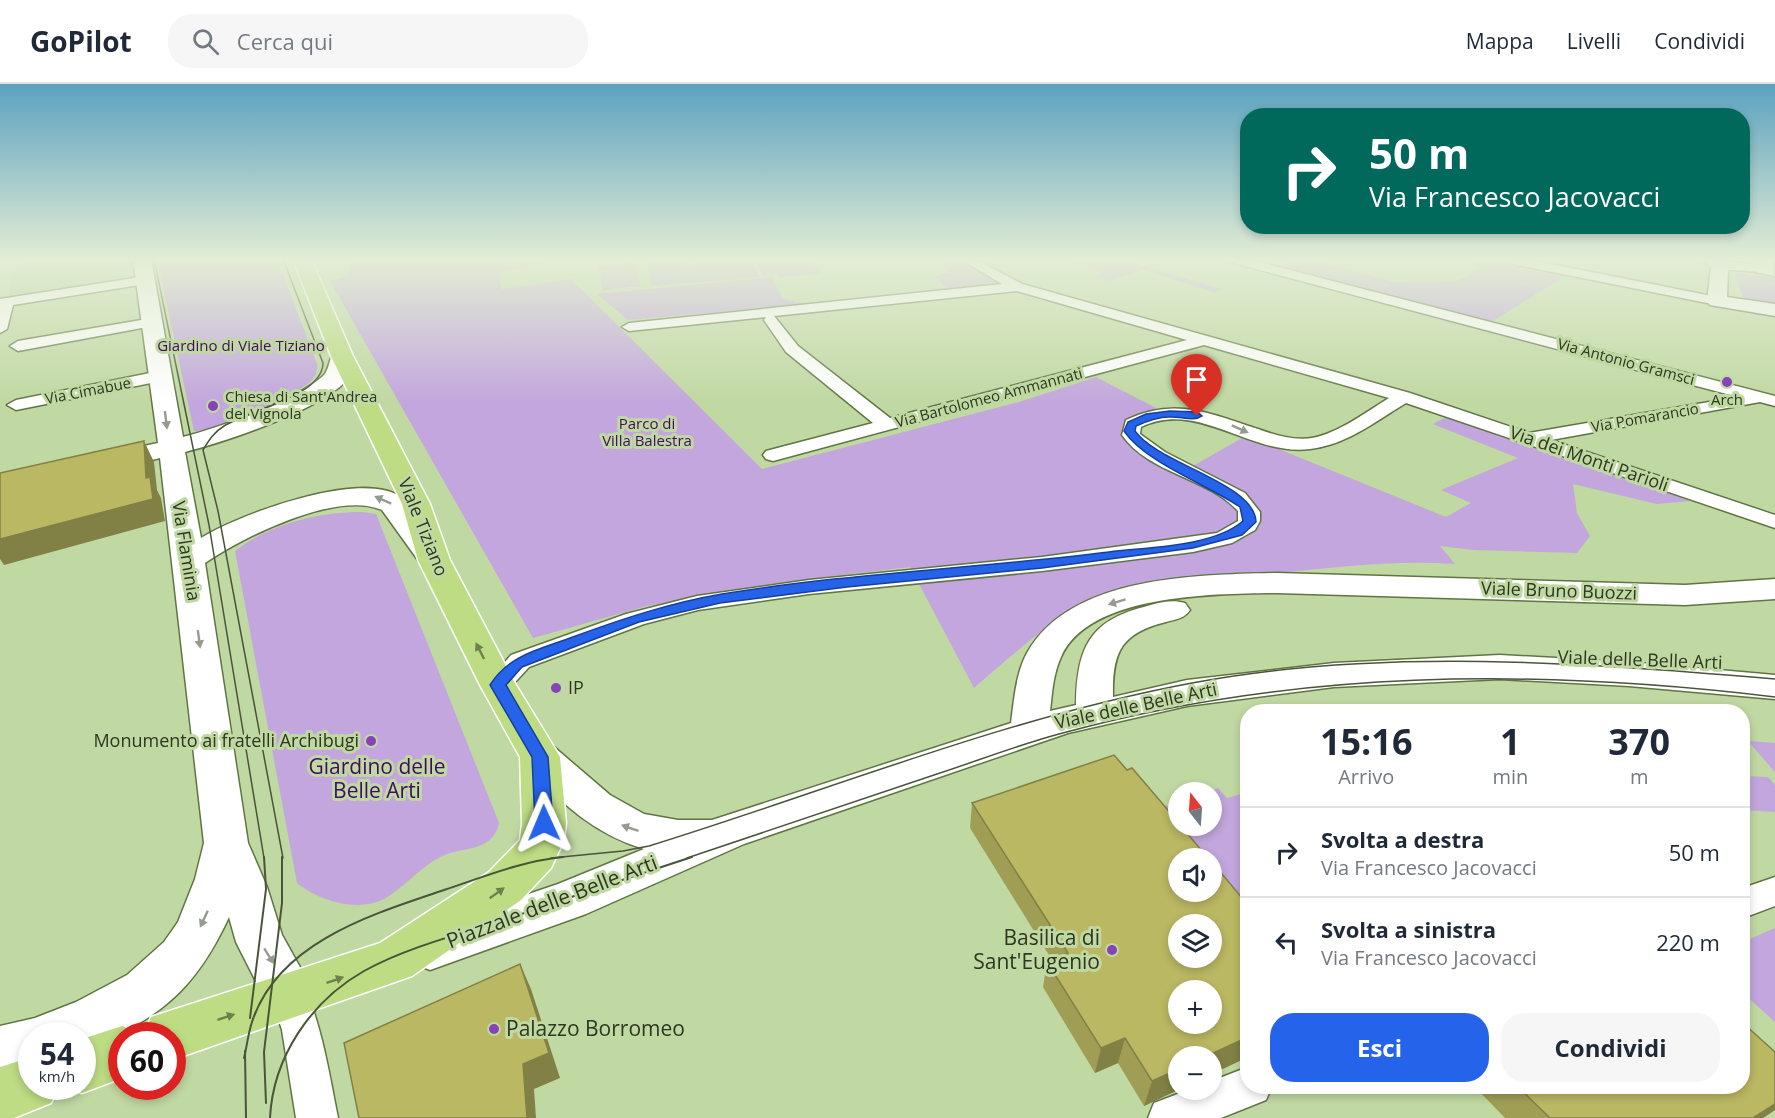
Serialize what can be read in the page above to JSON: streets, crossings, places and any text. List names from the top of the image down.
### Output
{
  "streets": {
    "main road": ["Viale Tiziano", "Piazzale delle Belle Arti"],
    "street": [
      "Via Antonio Gramsci",
      "Via Cimabue",
      "Via Bartolomeo Ammannati",
      "Via Pomarancio",
      "Via dei Monti Parioli",
      "Via Flaminia",
      "Viale Bruno Buozzi",
      "Viale delle Belle Arti"
    ]
  },
  "crossings": [
    ["Via Antonio Gramsci", "Via Pomarancio"],
    ["Via Cimabue", "Via Flaminia"],
    ["Via Bartolomeo Ammannati", "Via dei Monti Parioli"],
    ["Via Pomarancio", "Via dei Monti Parioli"],
    ["Viale Tiziano", "Piazzale delle Belle Arti"],
    ["Viale Bruno Buozzi", "Viale delle Belle Arti"],
    ["Viale delle Belle Arti", "Piazzale delle Belle Arti"]
  ],
  "one_way": ["Via Flaminia"],
  "parks": ["Giardino di Viale Tiziano", "Parco di Villa Balestra", "Giardino delle Belle Arti"],
  "places": [
    "Arch",
    "Chiesa di Sant'Andrea del Vignola",
    "IP",
    "Monumento ai fratelli Archibugi",
    "Basilica di Sant'Eugenio",
    "Palazzo Borromeo"
  ],
  "north": "top",
  "page": {
    "header": "GoPilot",
    "search": "Cerca qui",
    "nav": ["Mappa", "Livelli", "Condividi"],
    "turn": ["50 m", "Via Francesco Jacovacci"],
    "eta": [
      "15:16",
      "Arrivo",
      "1",
      "min",
      "370",
      "m"
    ],
    "map_buttons": ["+", "−"],
    "list": [
      {
        "name": "Svolta a destra",
        "note": "Via Francesco Jacovacci",
        "value": "50 m"
      },
      {
        "name": "Svolta a sinistra",
        "note": "Via Francesco Jacovacci",
        "value": "220 m"
      }
    ],
    "buttons": ["Esci", "Condividi"],
    "speed": "54 km/h",
    "limit": "60"
  }
}
